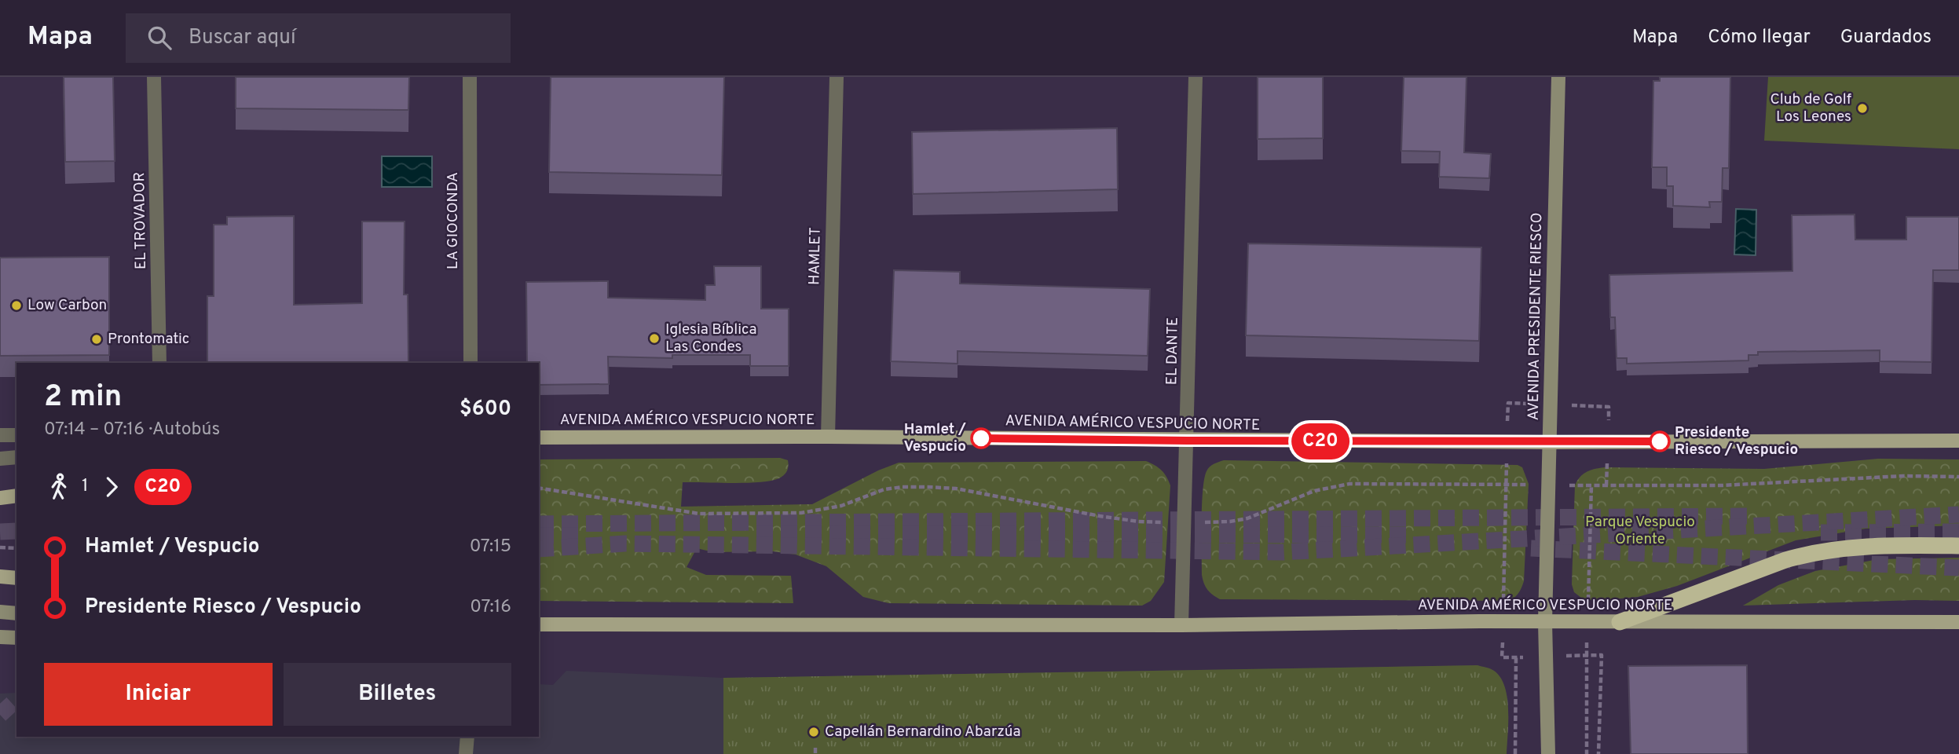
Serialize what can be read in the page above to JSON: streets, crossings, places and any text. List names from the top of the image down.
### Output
{
  "streets": {
    "main road": ["AVENIDA PRESIDENTE RIESCO", "AVENIDA AMÉRICO VESPUCIO NORTE"],
    "street": [
      "EL TROVADOR",
      "LA GIOCONDA",
      "HAMLET",
      "EL DANTE"
    ]
  },
  "crossings": [
    ["HAMLET", "AVENIDA AMÉRICO VESPUCIO NORTE"],
    ["AVENIDA PRESIDENTE RIESCO", "AVENIDA AMÉRICO VESPUCIO NORTE"],
    ["EL DANTE", "AVENIDA AMÉRICO VESPUCIO NORTE"]
  ],
  "parks": ["Parque Vespucio Oriente"],
  "places": [
    "Club de Golf Los Leones",
    "Low Carbon",
    "Iglesia Bíblica Las Condes",
    "Prontomatic",
    "Hamlet / Vespucio",
    "Presidente Riesco / Vespucio",
    "Capellán Bernardino Abarzúa"
  ],
  "lines": ["bus line C20"],
  "page": {
    "header": "Mapa",
    "search": "Buscar aquí",
    "nav": ["Mapa", "Cómo llegar", "Guardados"],
    "on_map": "C20",
    "heading": ["2 min", "07:14 – 07:16 · Autobús", "$600"],
    "legs": ["1", "C20"],
    "list": [
      {
        "name": "Hamlet / Vespucio",
        "value": "07:15"
      },
      {
        "name": "Presidente Riesco / Vespucio",
        "value": "07:16"
      }
    ],
    "buttons": ["Iniciar", "Billetes"]
  }
}
